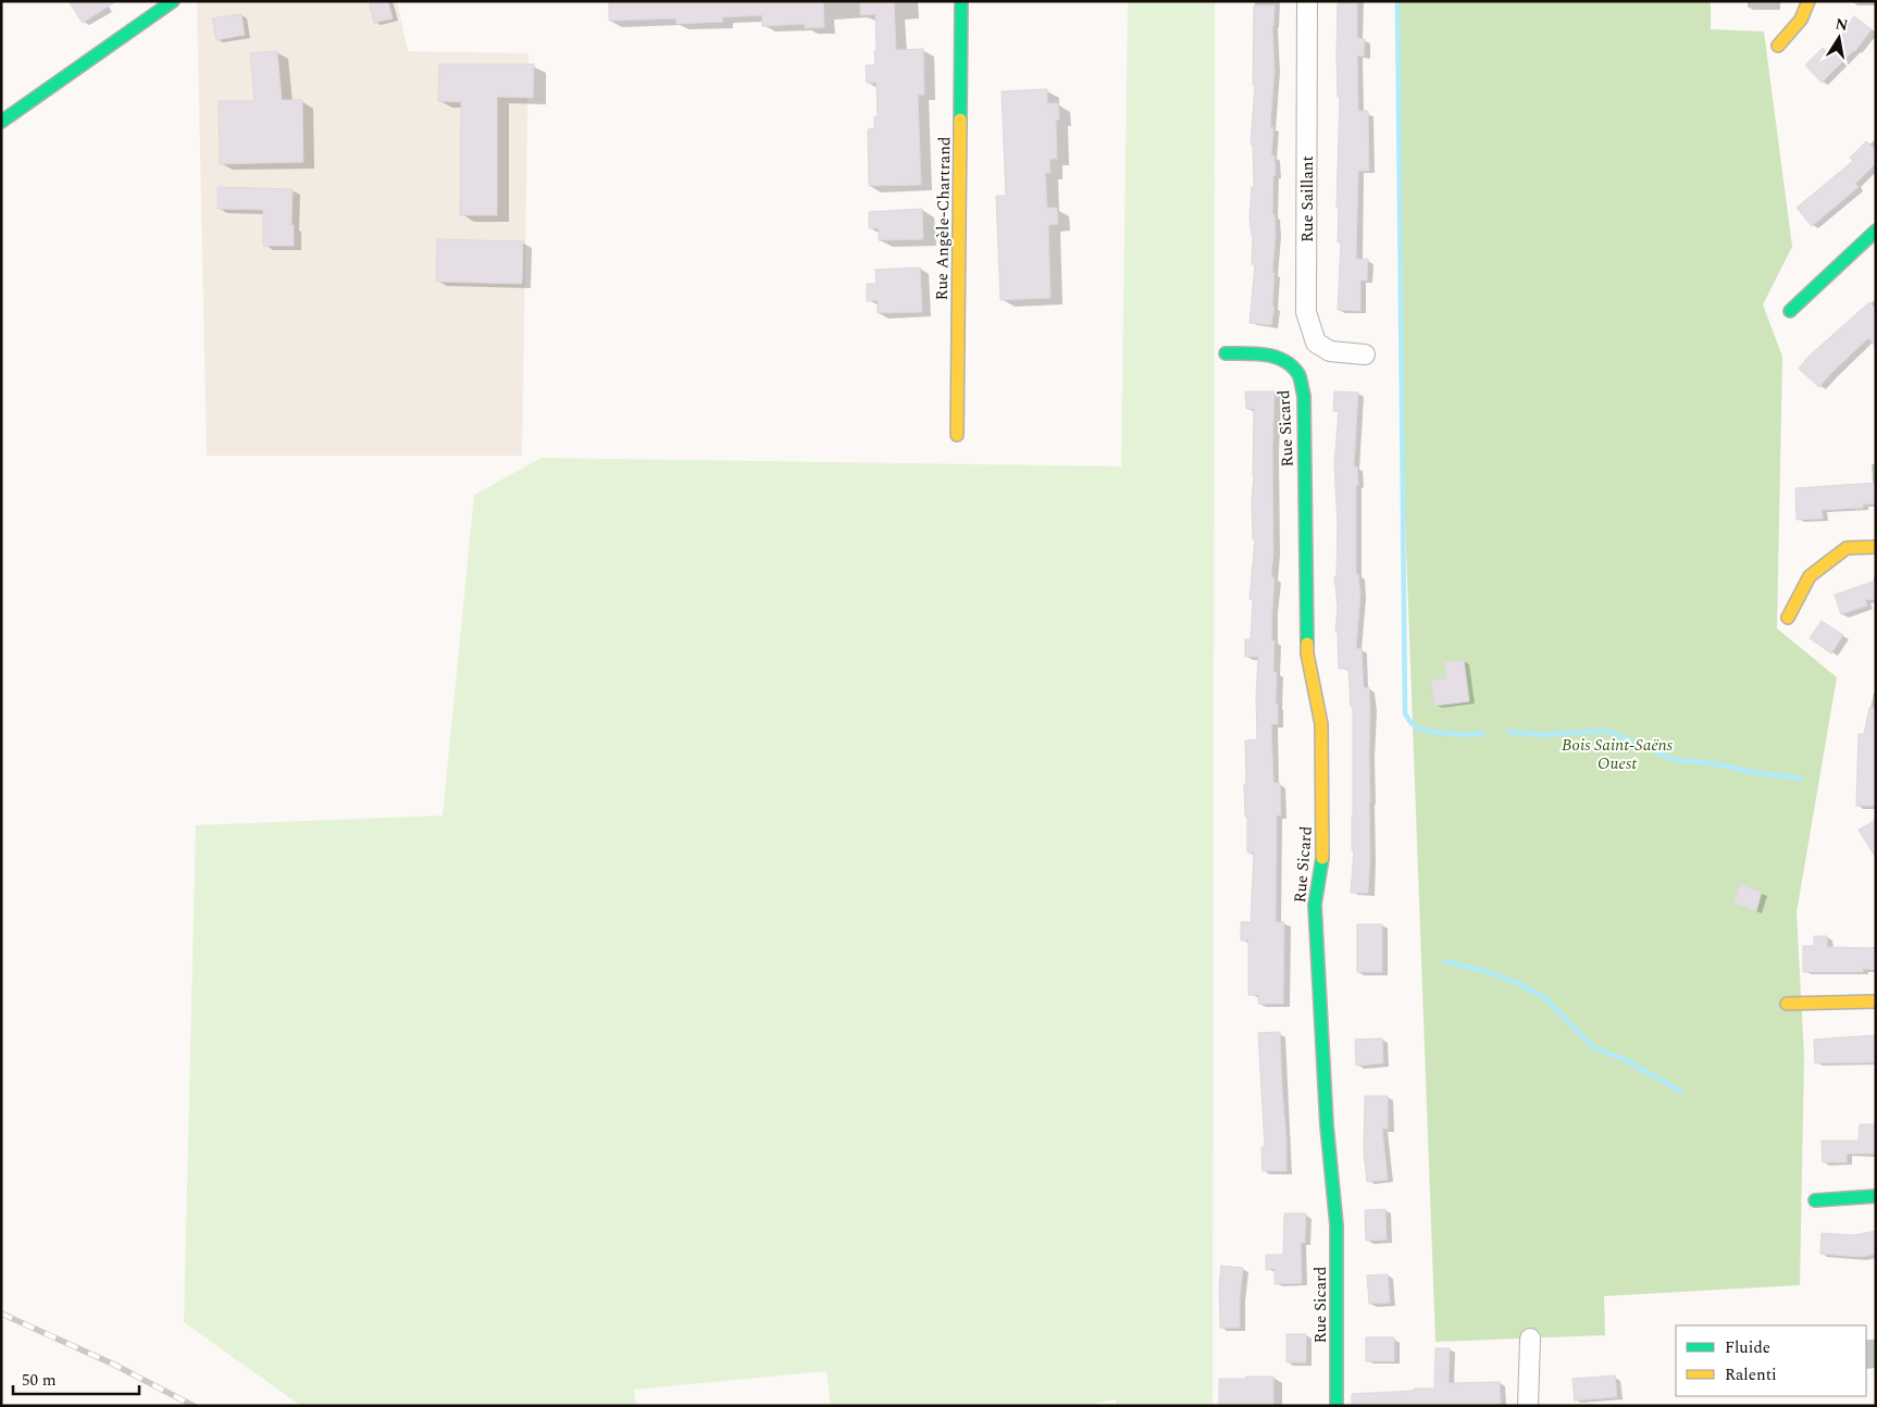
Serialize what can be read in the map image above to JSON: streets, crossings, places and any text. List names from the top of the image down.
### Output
{
  "streets": {
    "street": ["Rue Saillant", "Rue Angèle-Chartrand", "Rue Sicard"]
  },
  "parks": ["Bois Saint-Saëns Ouest"],
  "legend": ["Fluide", "Ralenti"],
  "scale_bar": "50 m",
  "north": "top"
}
